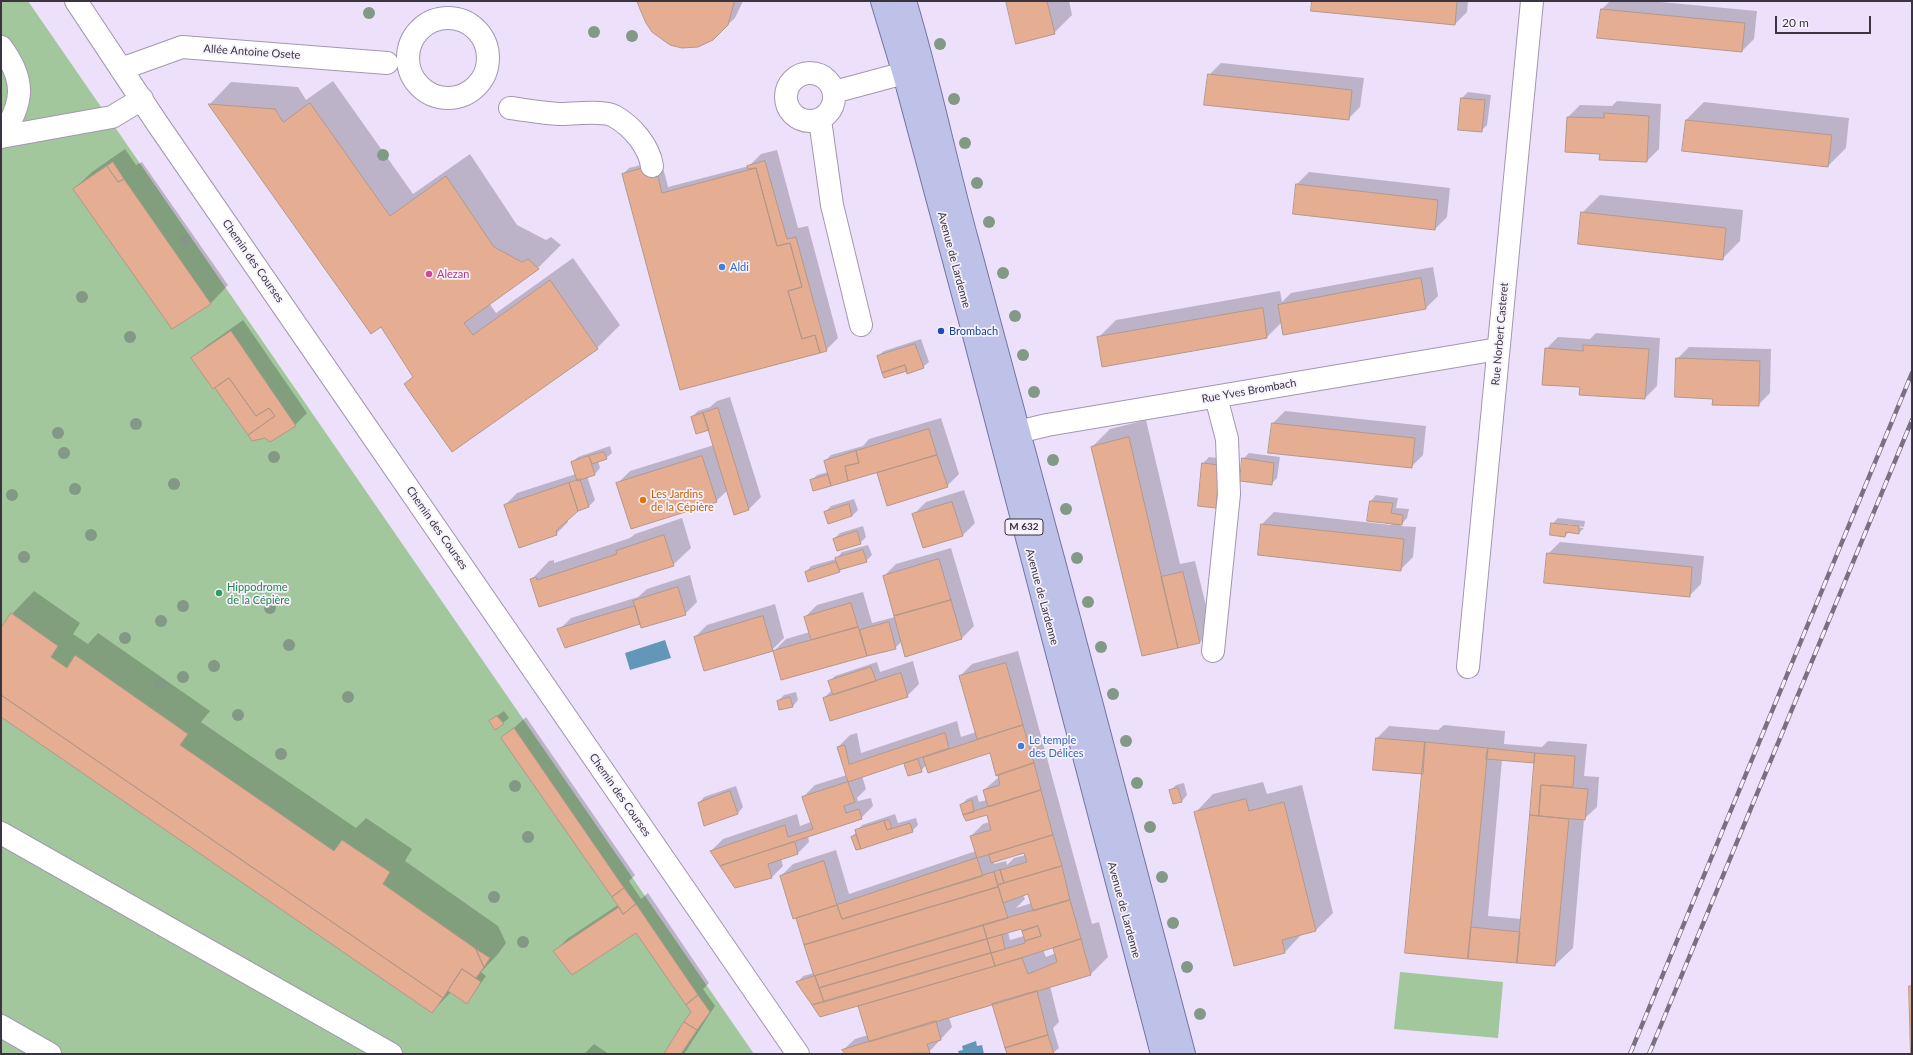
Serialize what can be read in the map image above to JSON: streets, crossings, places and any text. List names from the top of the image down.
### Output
{
  "streets": {
    "main road": ["Avenue de Lardenne", "M 632"],
    "street": [
      "Allée Antoine Osete",
      "Chemin des Courses",
      "Rue Norbert Casteret",
      "Rue Yves Brombach"
    ]
  },
  "crossings": [
    ["Allée Antoine Osete", "Chemin des Courses"],
    ["Avenue de Lardenne", "Rue Yves Brombach"],
    ["Rue Norbert Casteret", "Rue Yves Brombach"]
  ],
  "places": [
    "Aldi",
    "Alezan",
    "Brombach",
    "Les Jardins de la Cépière",
    "Hippodrome de la Cépière",
    "Le temple des Délices"
  ],
  "scale_bar": "20 m"
}
